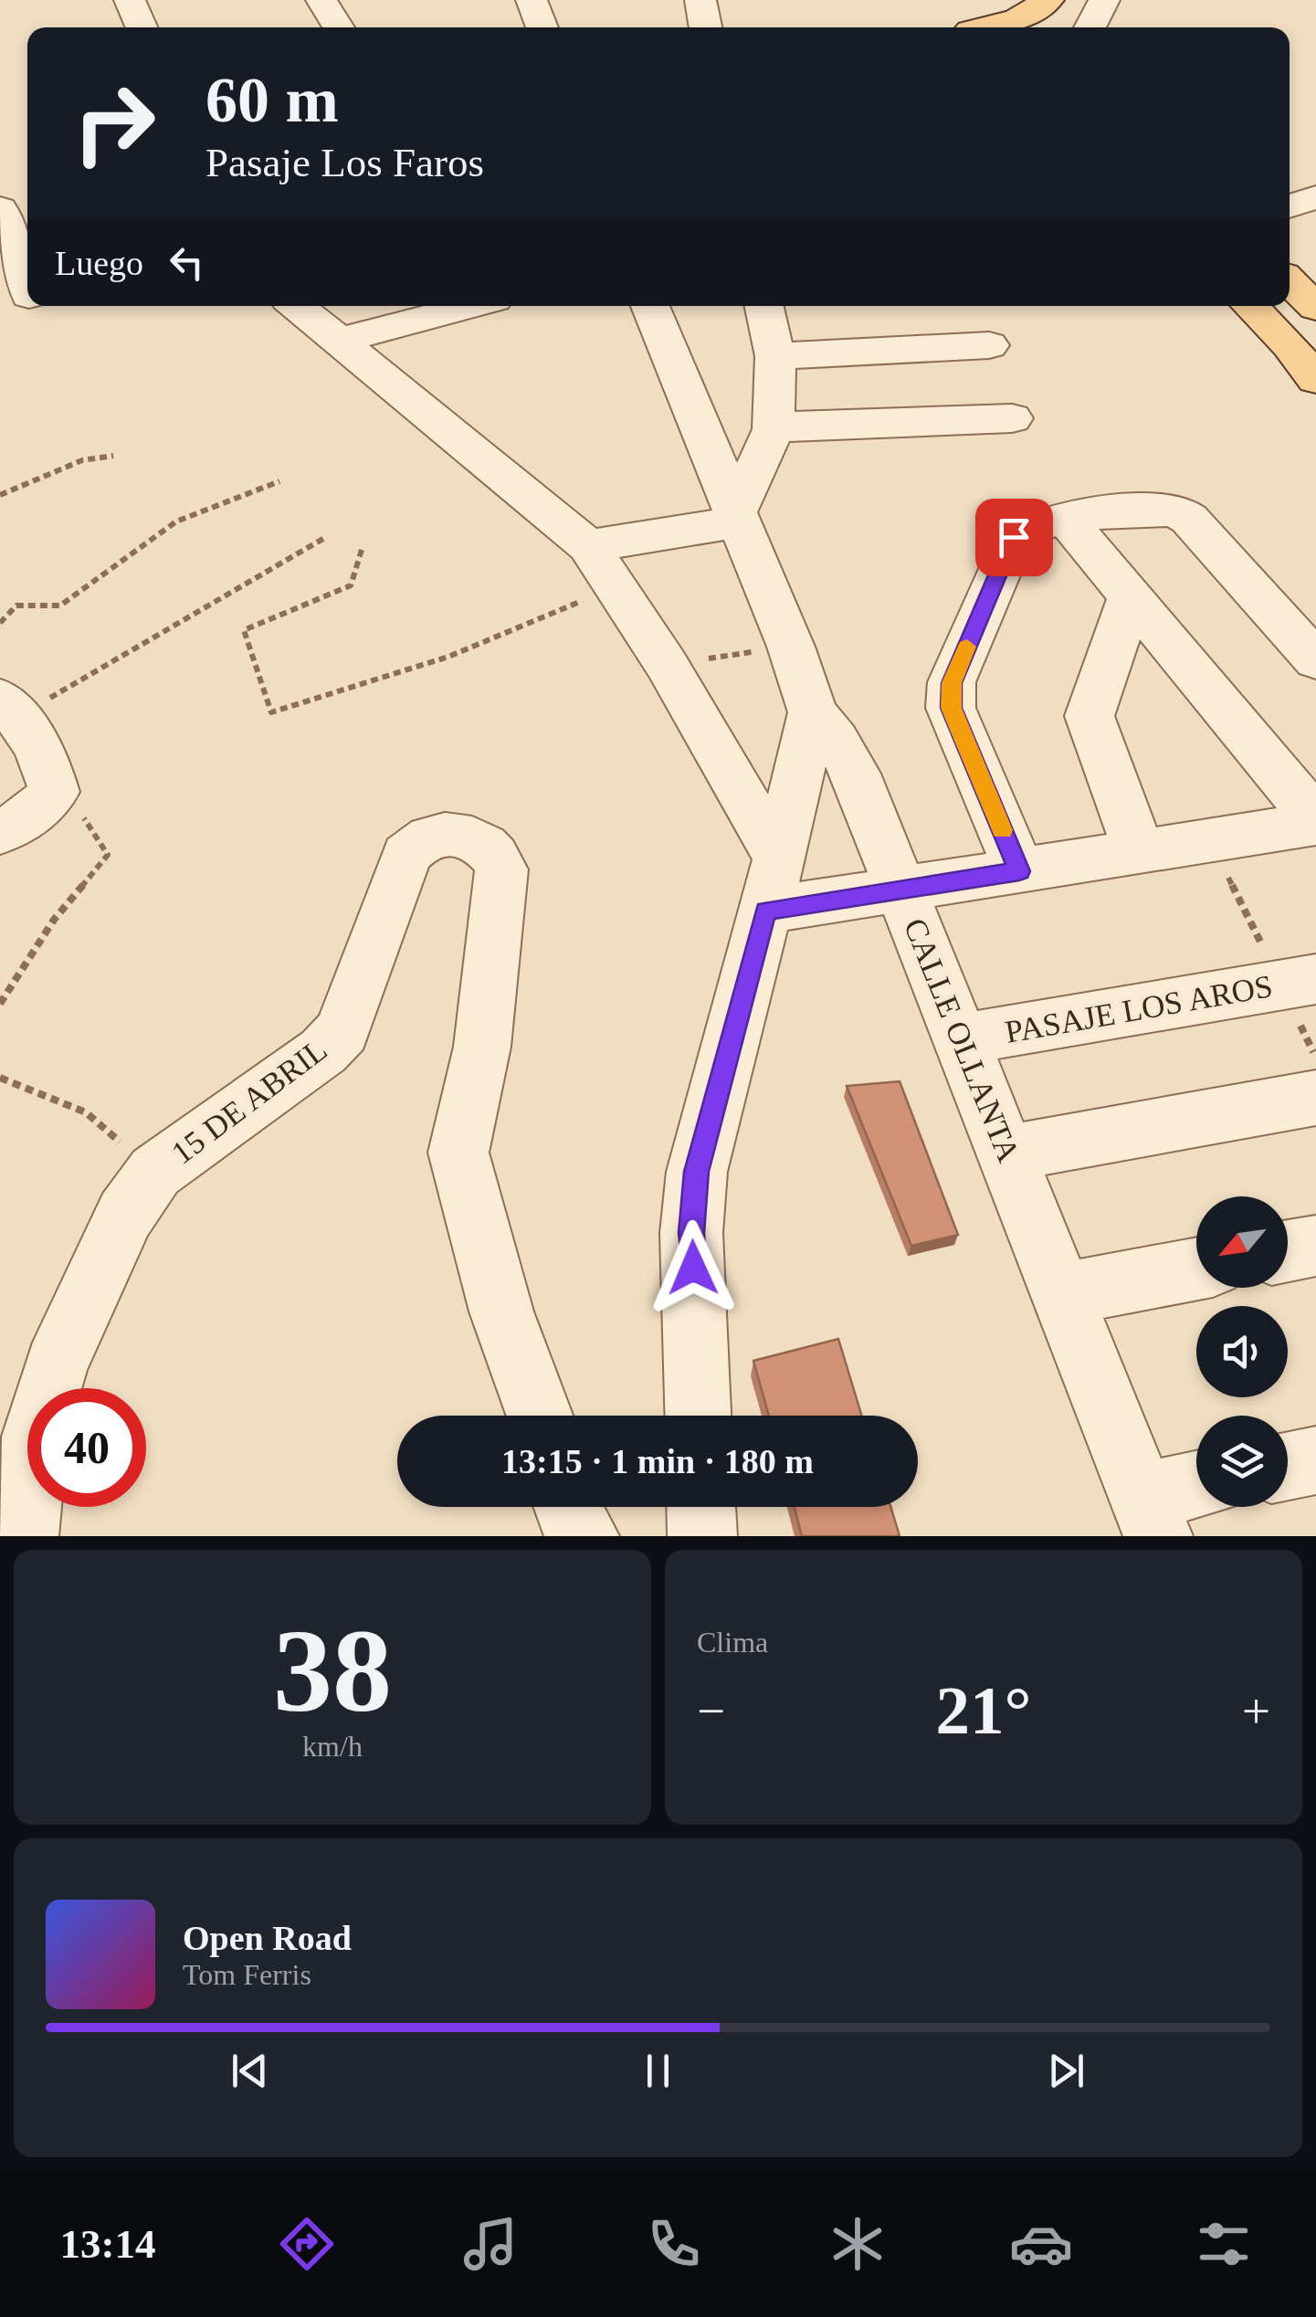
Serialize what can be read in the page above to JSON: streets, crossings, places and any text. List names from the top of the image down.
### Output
{
  "streets": {
    "street": ["PASAJE LOS AROS", "CALLE OLLANTA", "15 DE ABRIL"]
  },
  "crossings": [
    ["PASAJE LOS AROS", "CALLE OLLANTA"]
  ],
  "north": "bottom left",
  "page": {
    "turn": ["60 m", "Pasaje Los Faros"],
    "then": "Luego",
    "limit": "40",
    "trip": "13:15 · 1 min · 180 m",
    "tile": [
      ["38", "km/h"],
      "Clima"
    ],
    "heat": ["−", "21°", "+"],
    "song": ["Open Road", "Tom Ferris"],
    "tabs": "13:14"
  }
}
